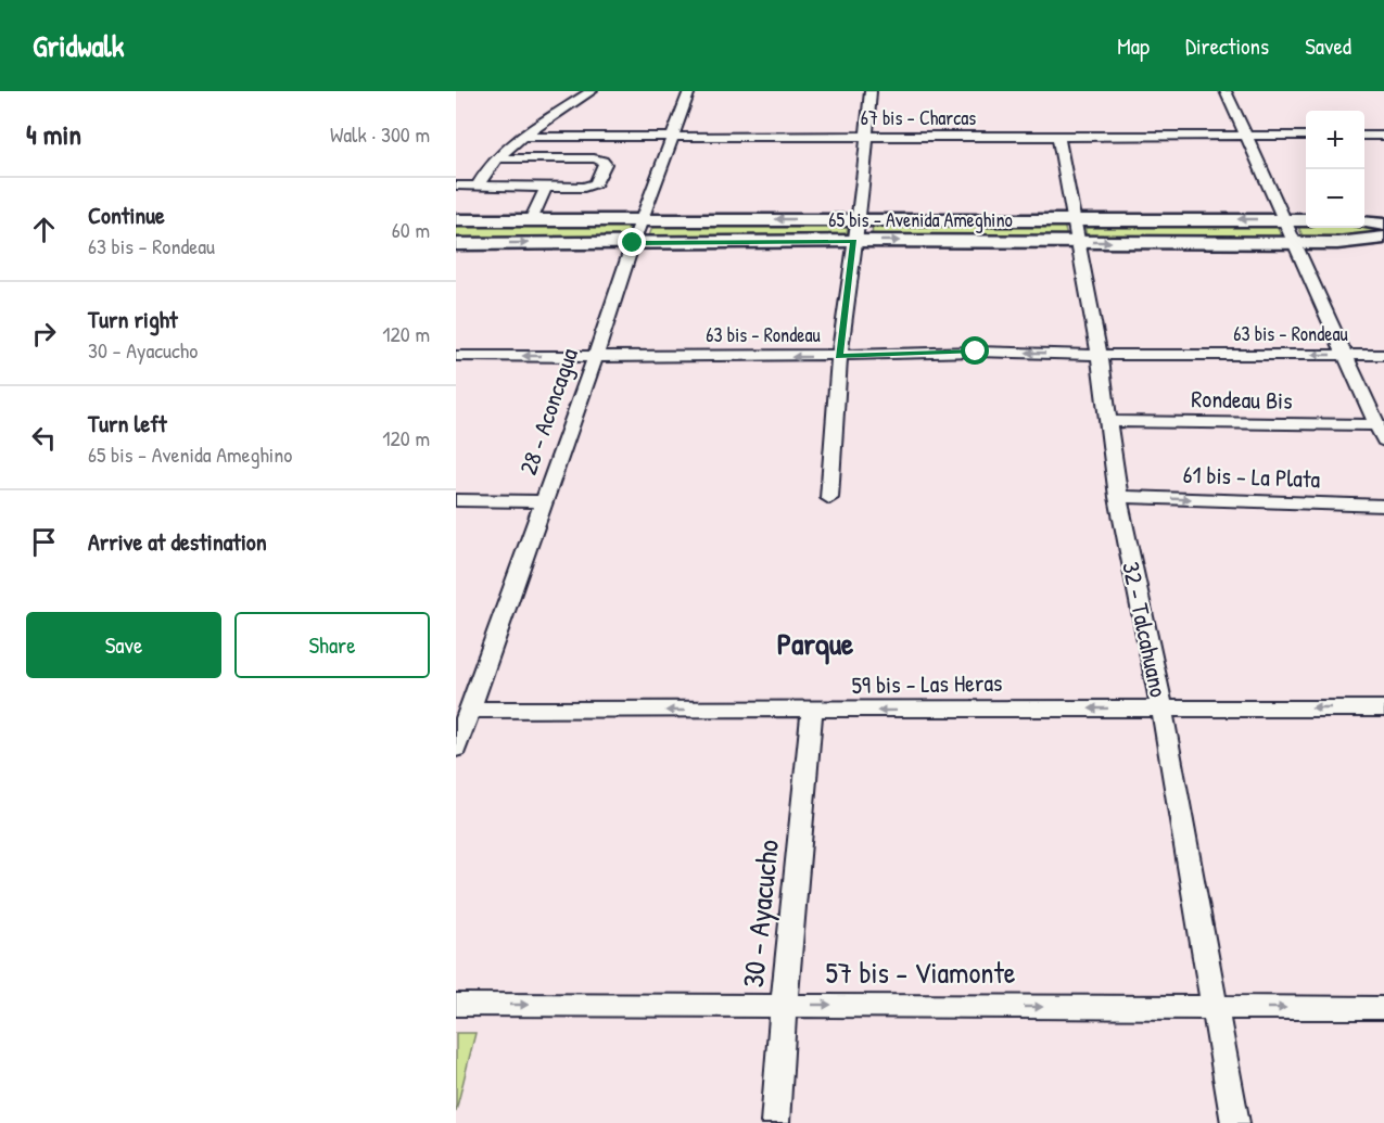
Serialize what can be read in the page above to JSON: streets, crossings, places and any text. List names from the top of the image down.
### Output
{
  "streets": {
    "main road": ["65 bis - Avenida Ameghino"],
    "street": [
      "67 bis - Charcas",
      "63 bis - Rondeau",
      "Rondeau Bis",
      "28 - Aconcagua",
      "61 bis - La Plata",
      "32 - Talcahuano",
      "59 bis - Las Heras",
      "30 - Ayacucho",
      "57 bis - Viamonte"
    ]
  },
  "crossings": [
    ["67 bis - Charcas", "28 - Aconcagua"],
    ["67 bis - Charcas", "32 - Talcahuano"],
    ["65 bis - Avenida Ameghino", "28 - Aconcagua"],
    ["65 bis - Avenida Ameghino", "32 - Talcahuano"],
    ["63 bis - Rondeau", "28 - Aconcagua"],
    ["63 bis - Rondeau", "32 - Talcahuano"],
    ["Rondeau Bis", "32 - Talcahuano"],
    ["28 - Aconcagua", "59 bis - Las Heras"],
    ["61 bis - La Plata", "32 - Talcahuano"],
    ["32 - Talcahuano", "59 bis - Las Heras"],
    ["32 - Talcahuano", "57 bis - Viamonte"],
    ["59 bis - Las Heras", "30 - Ayacucho"],
    ["30 - Ayacucho", "57 bis - Viamonte"]
  ],
  "one_way": [
    "63 bis - Rondeau",
    "61 bis - La Plata",
    "59 bis - Las Heras",
    "57 bis - Viamonte"
  ],
  "districts": ["Parque"],
  "page": {
    "header": "Gridwalk",
    "nav": ["Map", "Directions", "Saved"],
    "heading": ["4 min", "Walk · 300 m"],
    "map_buttons": ["+", "−"],
    "list": [
      ["Continue", "63 bis - Rondeau", "60 m"],
      ["Turn right", "30 - Ayacucho", "120 m"],
      ["Turn left", "65 bis - Avenida Ameghino", "120 m"],
      "Arrive at destination"
    ],
    "buttons": ["Save", "Share"]
  }
}
